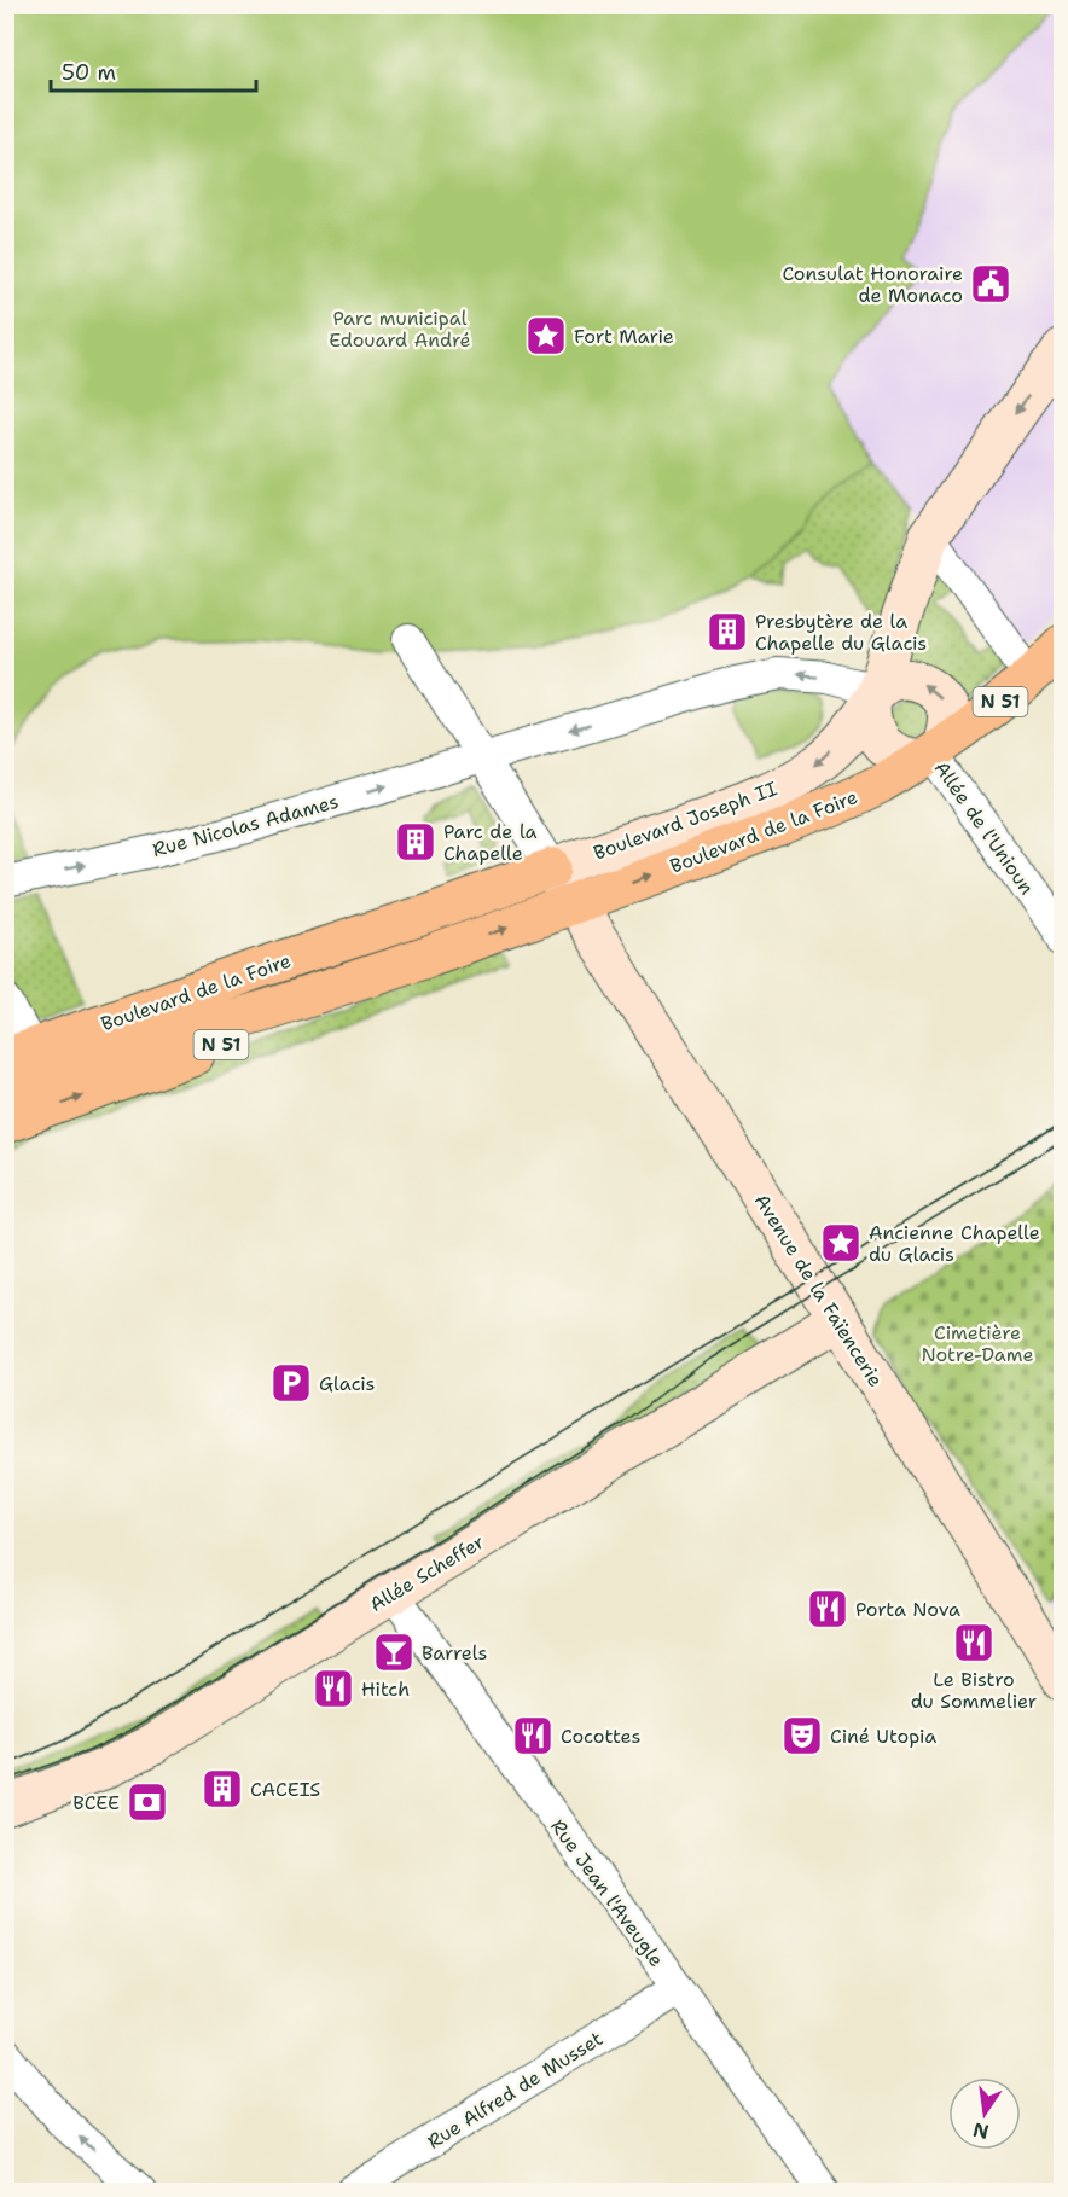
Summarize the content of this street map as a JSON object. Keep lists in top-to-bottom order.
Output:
{
  "streets": {
    "main road": [
      "N 51",
      "Boulevard Joseph II",
      "Boulevard de la Foire",
      "Avenue de la Faïencerie",
      "Allée Scheffer"
    ],
    "street": [
      "Rue Nicolas Adames",
      "Allée de l'Unioun",
      "Rue Jean l'Aveugle",
      "Rue Alfred de Musset"
    ]
  },
  "crossings": [
    ["Boulevard Joseph II", "Rue Nicolas Adames"],
    ["Boulevard Joseph II", "Allée de l'Unioun"],
    ["Boulevard Joseph II", "Boulevard de la Foire"],
    ["Boulevard Joseph II", "Avenue de la Faïencerie"],
    ["Rue Nicolas Adames", "Allée de l'Unioun"],
    ["Rue Nicolas Adames", "Boulevard de la Foire"],
    ["Allée de l'Unioun", "Boulevard de la Foire"],
    ["Boulevard de la Foire", "Avenue de la Faïencerie"],
    ["Avenue de la Faïencerie", "Allée Scheffer"],
    ["Allée Scheffer", "Rue Jean l'Aveugle"],
    ["Rue Jean l'Aveugle", "Rue Alfred de Musset"]
  ],
  "one_way": ["Boulevard Joseph II"],
  "parks": ["Parc municipal Edouard André", "Cimetière Notre-Dame"],
  "places": {
    "public building": ["Consulat Honoraire de Monaco"],
    "place": ["Fort Marie", "Ancienne Chapelle du Glacis"],
    "building": ["Presbytère de la Chapelle du Glacis", "Parc de la Chapelle", "CACEIS"],
    "parking": ["Glacis"],
    "restaurant": [
      "Porta Nova",
      "Le Bistro du Sommelier",
      "Hitch",
      "Cocottes"
    ],
    "bar": ["Barrels"],
    "theatre": ["Ciné Utopia"],
    "bank": ["BCEE"]
  },
  "scale_bar": "50 m",
  "north": "bottom"
}
